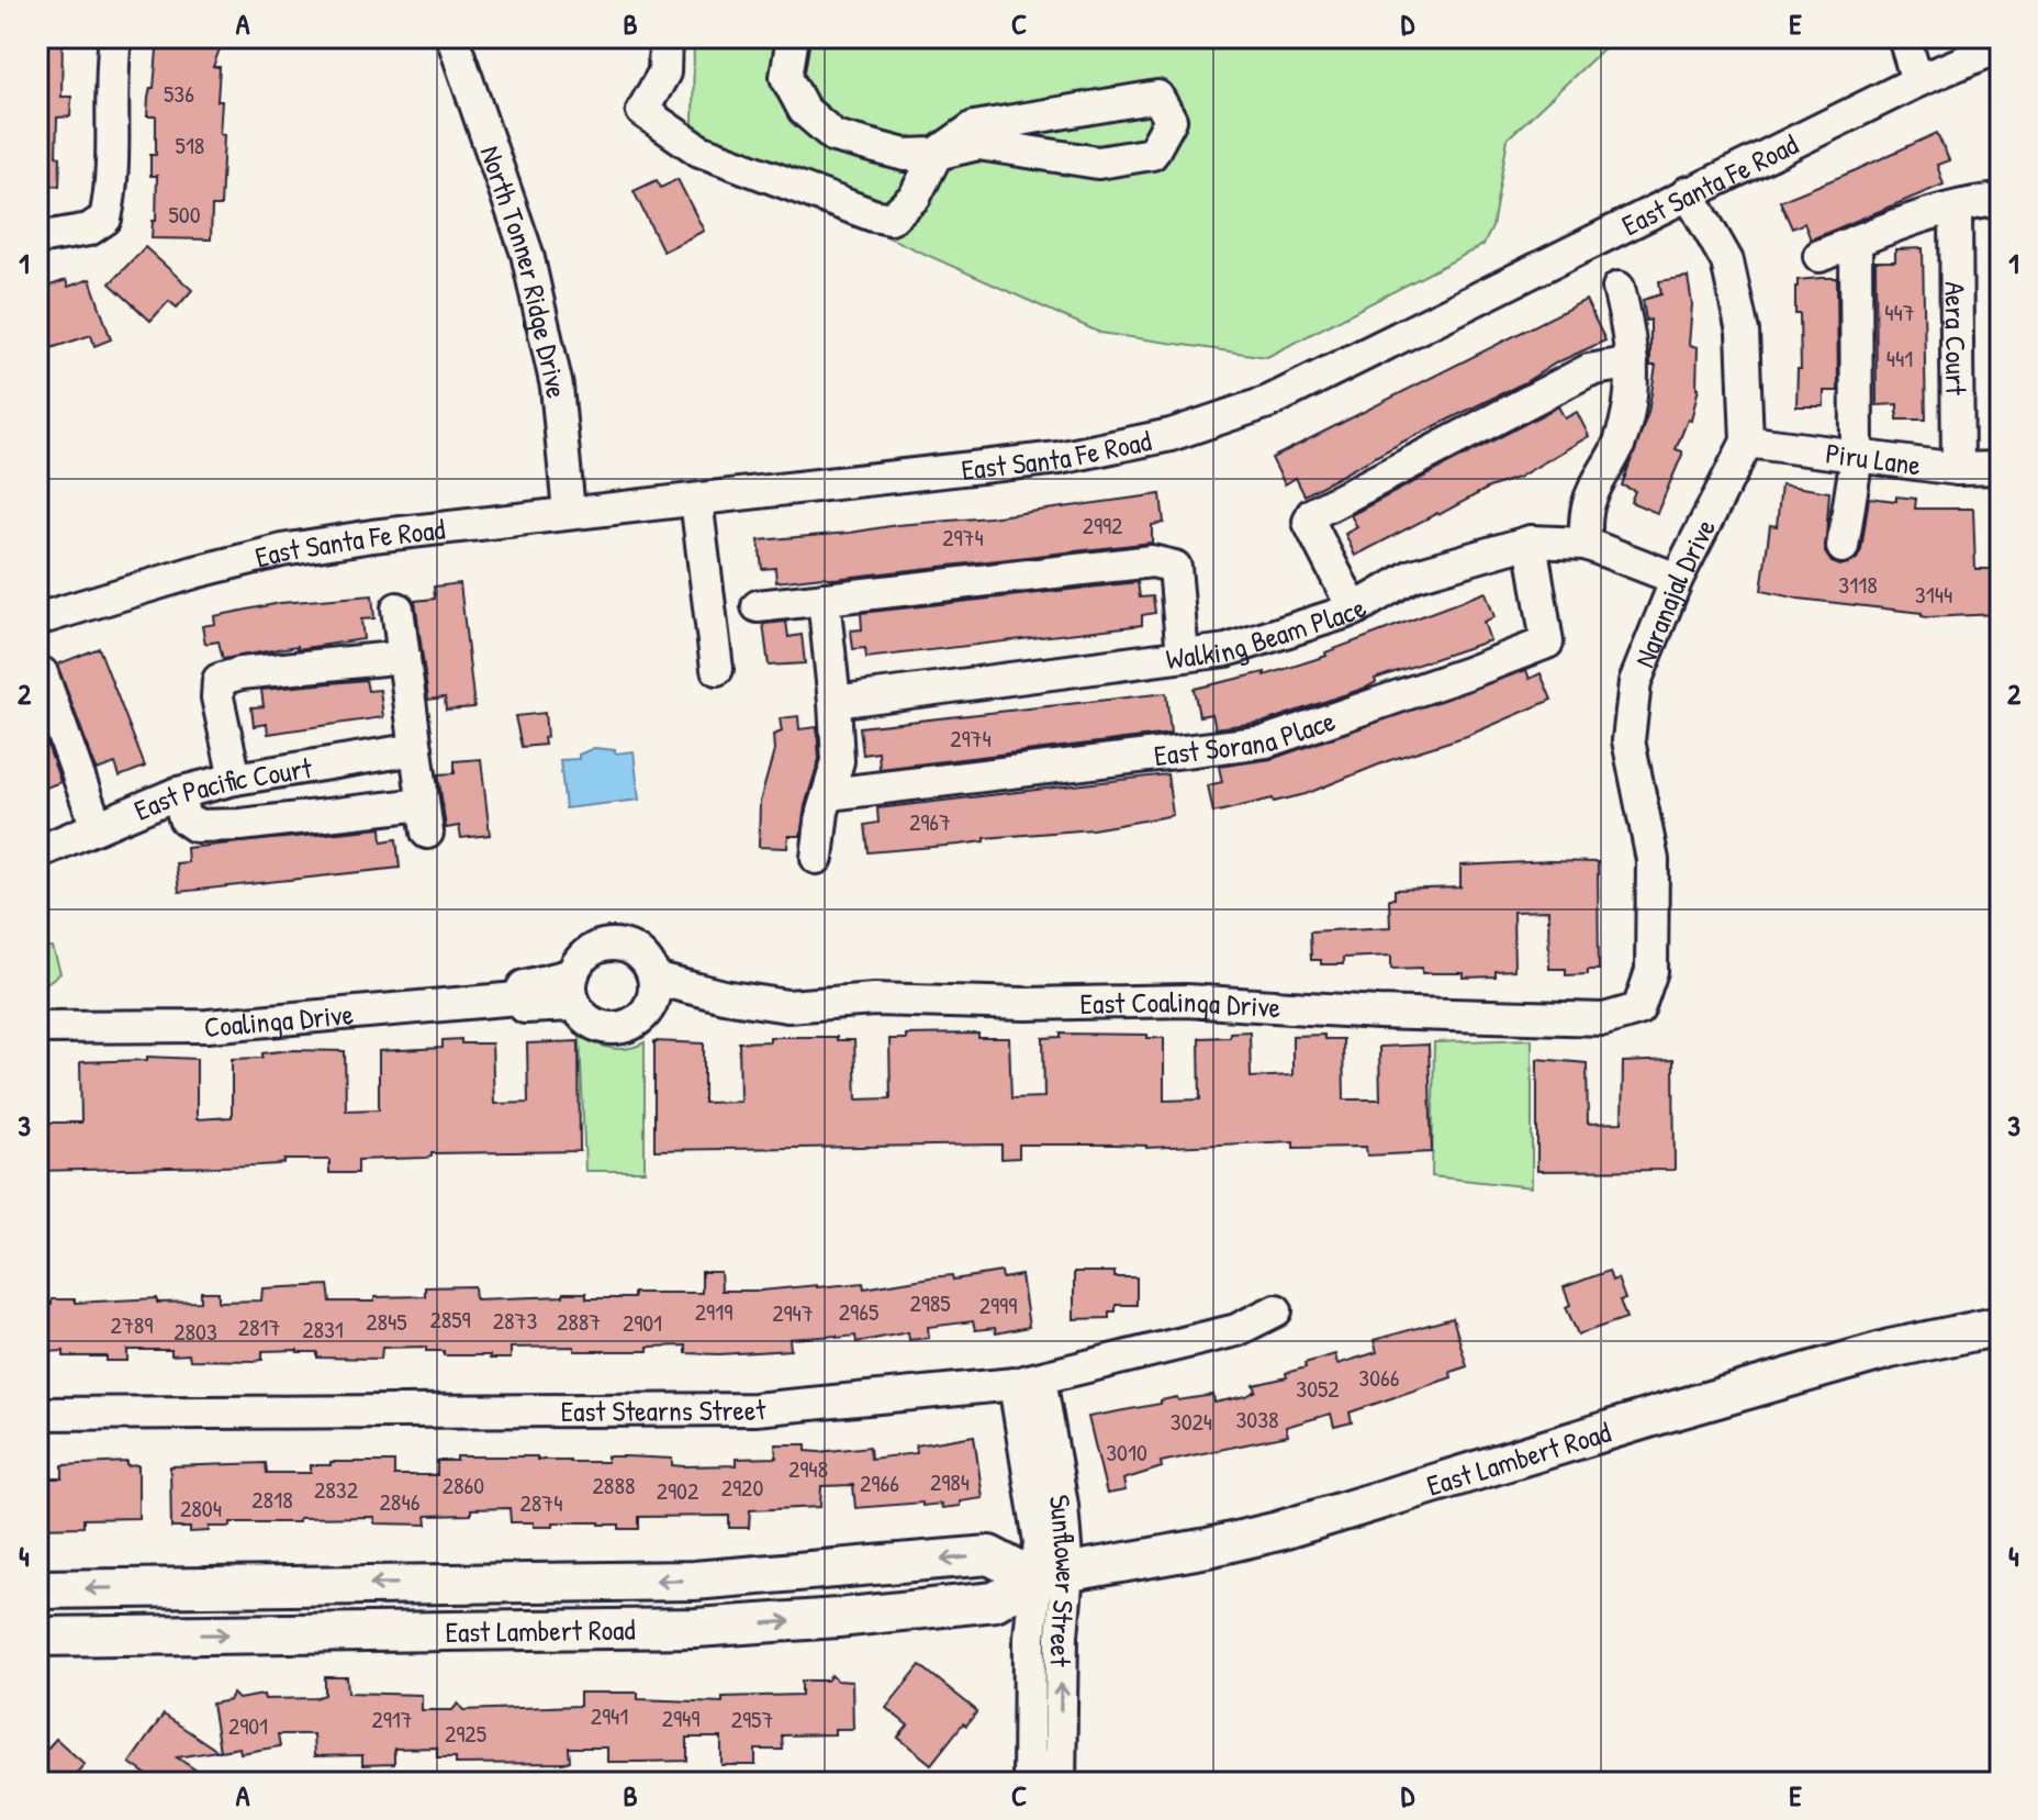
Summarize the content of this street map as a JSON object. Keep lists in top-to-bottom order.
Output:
{
  "streets": {
    "main road": ["East Lambert Road"],
    "street": [
      "East Santa Fe Road",
      "North Tonner Ridge Drive",
      "Aera Court",
      "Piru Lane",
      "Naranajal Drive",
      "Walking Beam Place",
      "East Sorana Place",
      "East Pacific Court",
      "East Coalinga Drive",
      "Coalinga Drive",
      "East Stearns Street",
      "Sunflower Street"
    ]
  },
  "crossings": [
    ["East Santa Fe Road", "North Tonner Ridge Drive"],
    ["East Santa Fe Road", "Naranajal Drive"],
    ["Aera Court", "Piru Lane"],
    ["Piru Lane", "Naranajal Drive"],
    ["Naranajal Drive", "Walking Beam Place"],
    ["Naranajal Drive", "East Coalinga Drive"],
    ["Walking Beam Place", "East Sorana Place"],
    ["East Coalinga Drive", "Coalinga Drive"],
    ["East Stearns Street", "Sunflower Street"],
    ["East Lambert Road", "Sunflower Street"]
  ],
  "house_numbers": [
    "536",
    "518",
    "500",
    "447",
    "441",
    "2992",
    "2974",
    "3118",
    "3144",
    "2974",
    "2967",
    "2985",
    "2999",
    "2919",
    "2965",
    "2947",
    "2859",
    "2873",
    "2845",
    "2887",
    "2901",
    "2789",
    "2817",
    "2831",
    "2803",
    "3066",
    "3052",
    "3038",
    "3024",
    "3010",
    "2948",
    "2984",
    "2966",
    "2860",
    "2888",
    "2920",
    "2832",
    "2902",
    "2818",
    "2846",
    "2874",
    "2804",
    "2941",
    "2949",
    "2917",
    "2957",
    "2901",
    "2925"
  ],
  "grid": {
    "columns": [
      "A",
      "B",
      "C",
      "D",
      "E"
    ],
    "rows": [
      "1",
      "2",
      "3",
      "4"
    ]
  }
}
